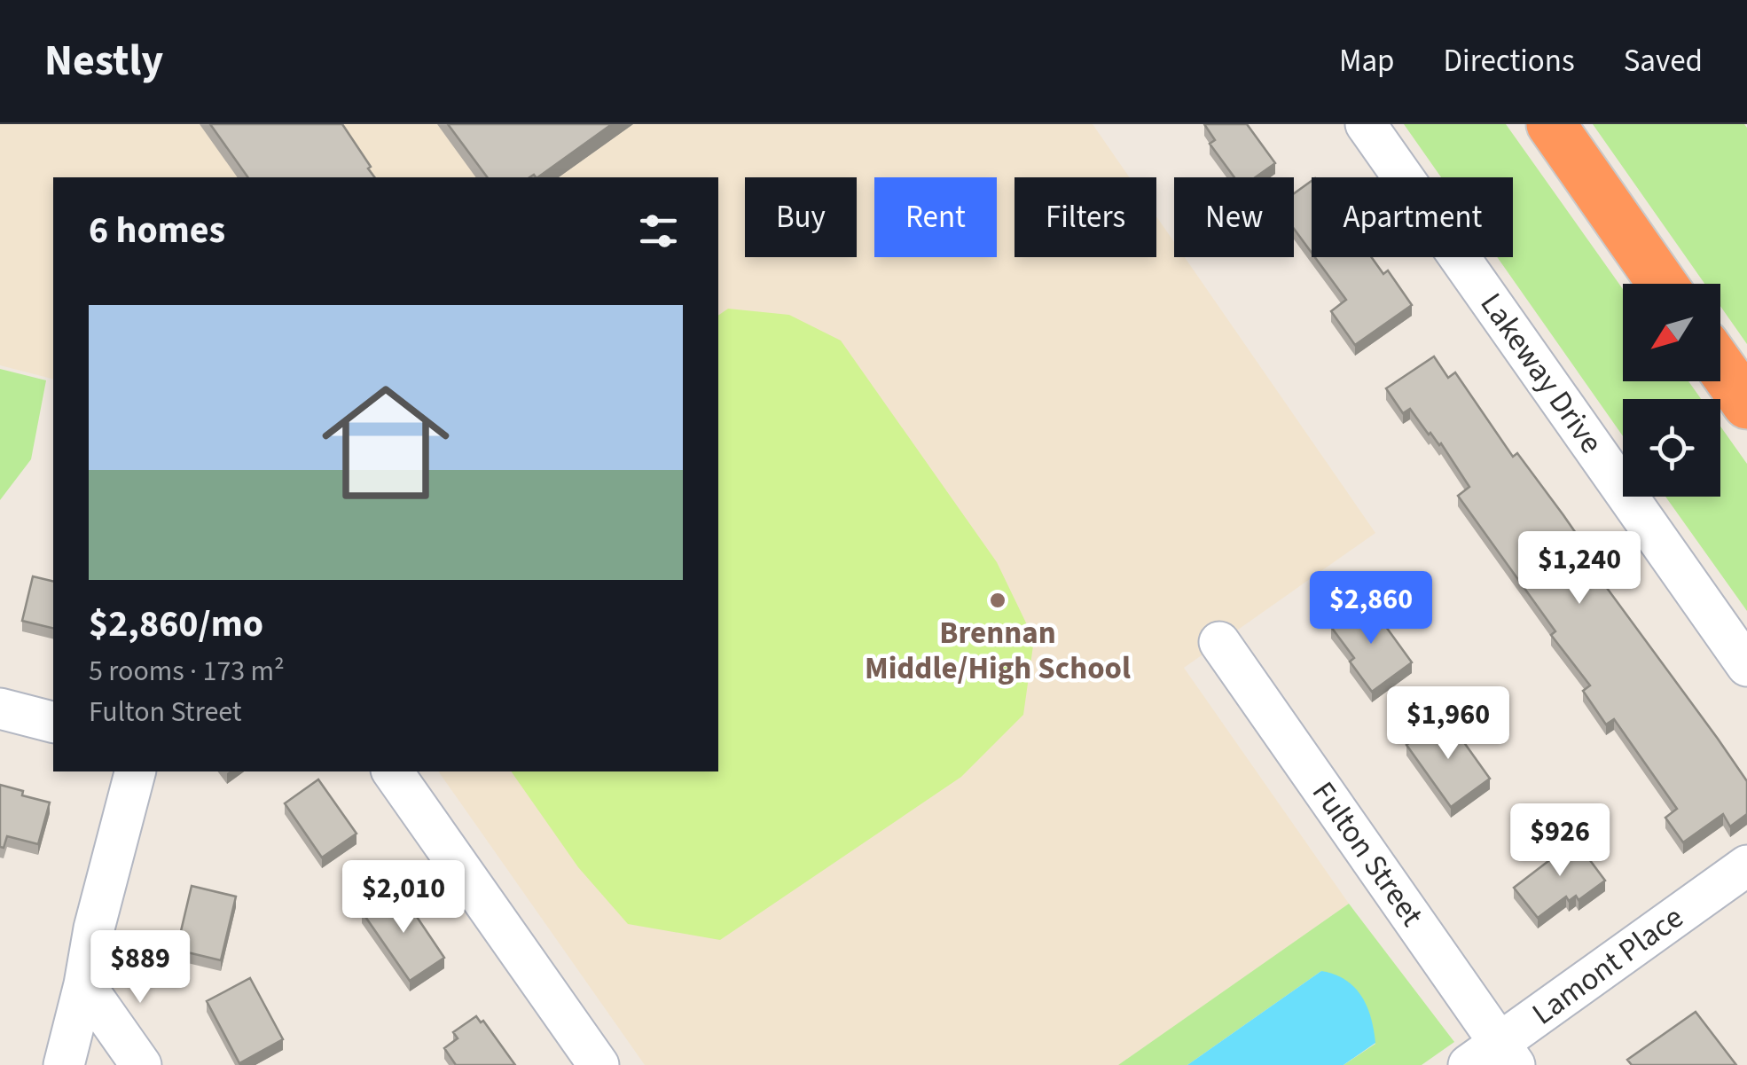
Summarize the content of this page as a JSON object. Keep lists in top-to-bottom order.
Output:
{
  "streets": {
    "street": ["Lakeway Drive", "Fulton Street", "Lamont Place"]
  },
  "crossings": [
    ["Fulton Street", "Lamont Place"]
  ],
  "places": ["Brennan Middle/High School"],
  "north": "bottom left",
  "page": {
    "header": "Nestly",
    "nav": ["Map", "Directions", "Saved"],
    "chip": [
      "Buy",
      "Rent",
      "Filters",
      "New",
      "Apartment"
    ],
    "heading": "6 homes",
    "list": [
      {
        "name": "$2,860/mo",
        "note": "5 rooms · 173 m² · Fulton Street"
      }
    ],
    "price": [
      "$1,240",
      "$2,860",
      "$1,960",
      "$926",
      "$2,010",
      "$889"
    ]
  }
}
